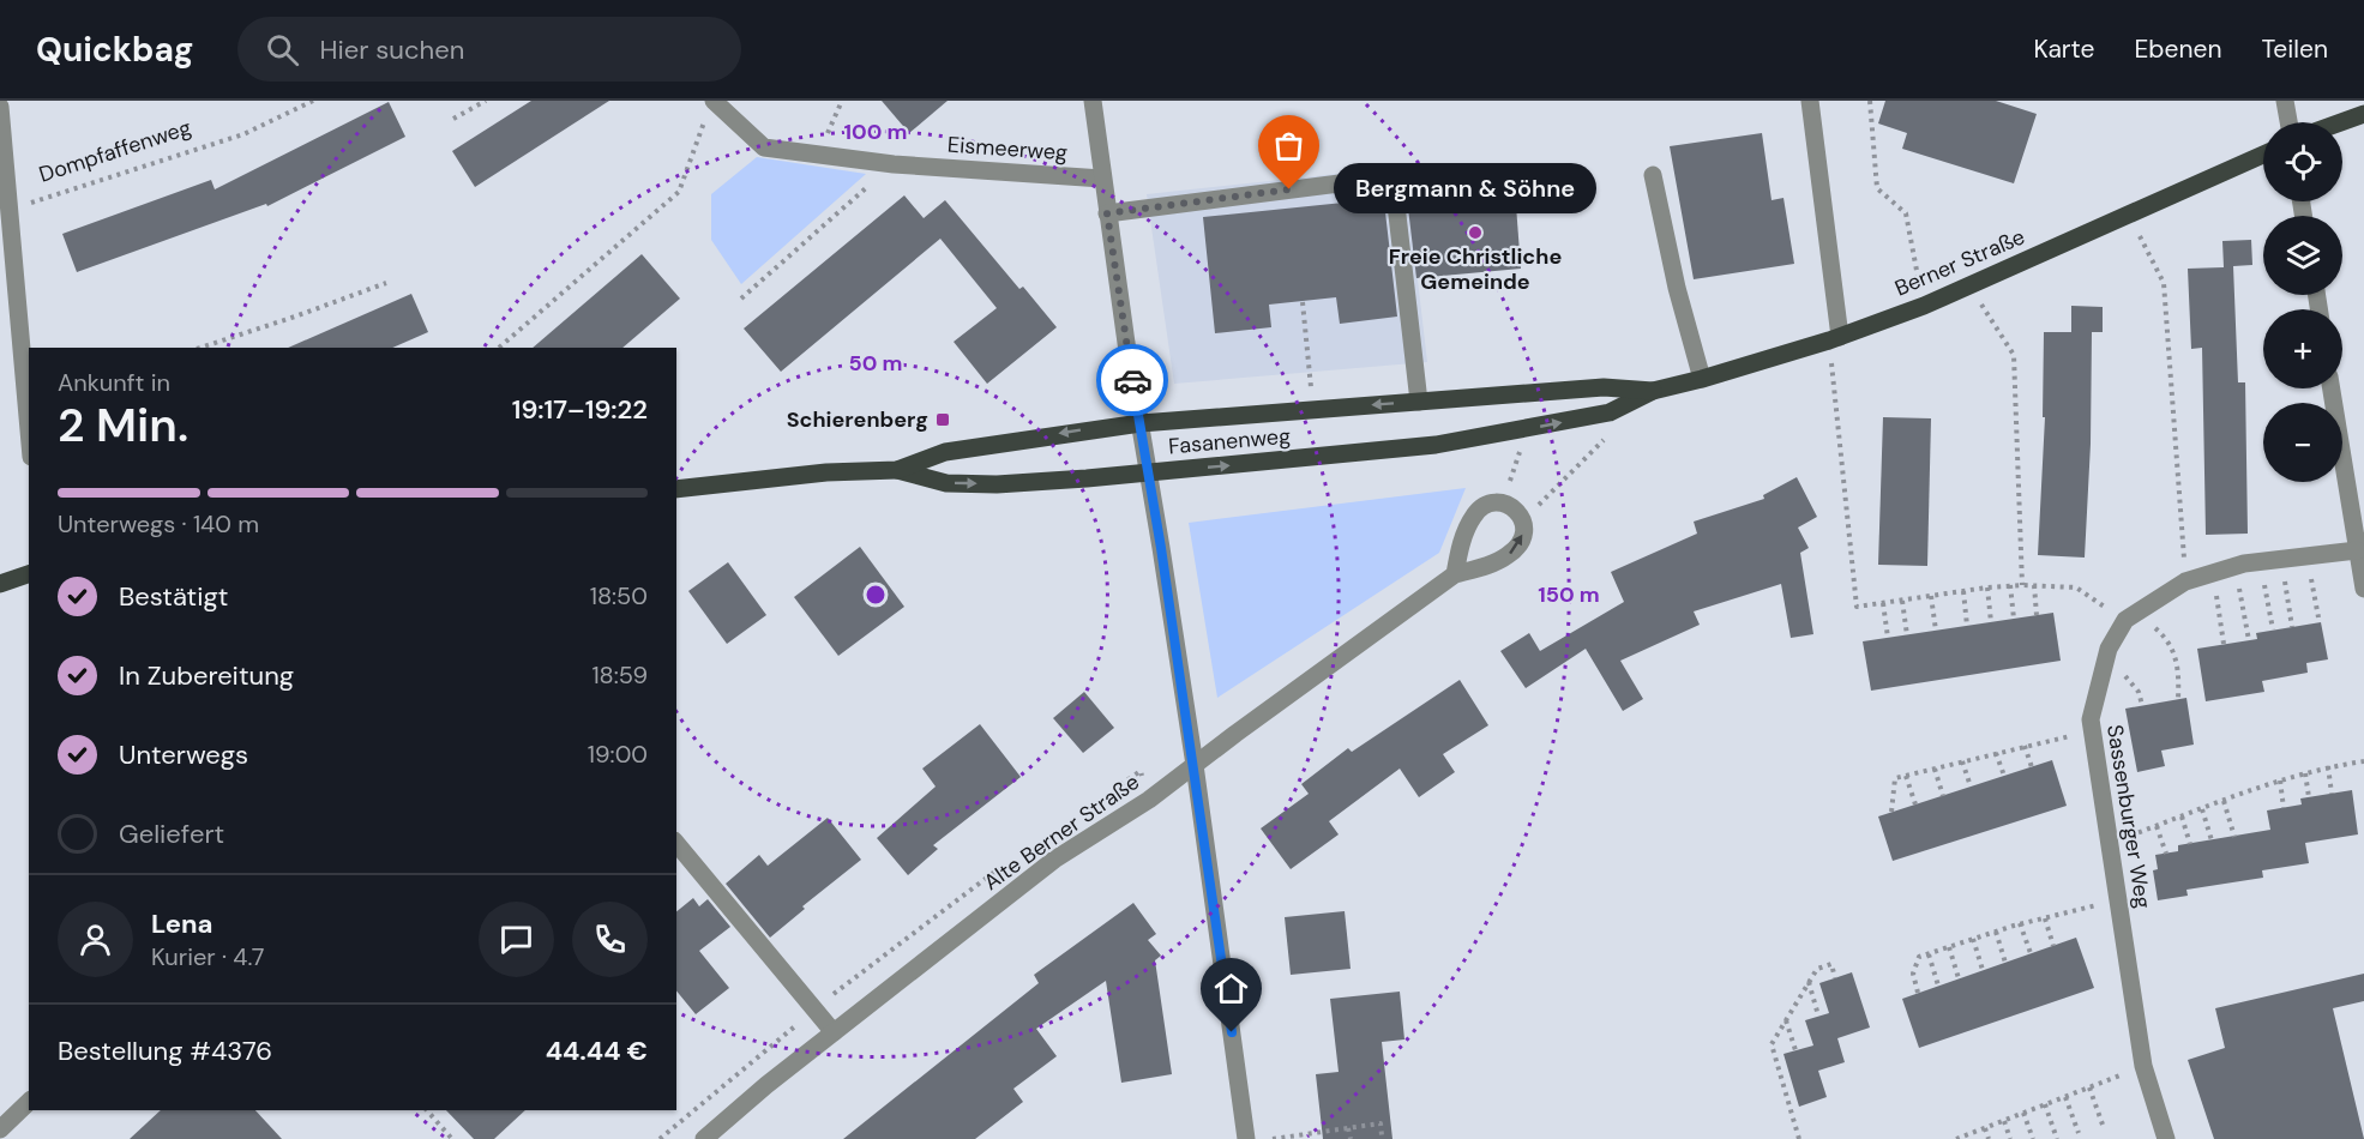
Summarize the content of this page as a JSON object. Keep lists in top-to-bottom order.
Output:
{
  "streets": {
    "main road": ["Berner Straße", "Fasanenweg"],
    "street": [
      "Eismeerweg",
      "Dompfaffenweg",
      "Sassenburger Weg",
      "Alte Berner Straße"
    ]
  },
  "crossings": [
    ["Berner Straße", "Fasanenweg"]
  ],
  "places": {
    "other": ["Bergmann & Söhne", "Freie Christliche Gemeinde"],
    "transit": ["Schierenberg"]
  },
  "page": {
    "header": "Quickbag",
    "search": "Hier suchen",
    "nav": ["Karte", "Ebenen", "Teilen"],
    "map_buttons": ["+", "−"],
    "bubble": "Bergmann & Söhne",
    "heading": ["2 Min.", "Ankunft in", "19:17–19:22"],
    "panel": [
      "Lena",
      "Kurier · 4.7",
      "Bestellung #4376",
      "44.44 €"
    ],
    "bar": "Unterwegs · 140 m",
    "list": [
      ["Bestätigt", "18:50"],
      ["In Zubereitung", "18:59"],
      ["Unterwegs", "19:00"],
      "Geliefert"
    ]
  },
  "rings": ["100 m", "50 m", "150 m"]
}
